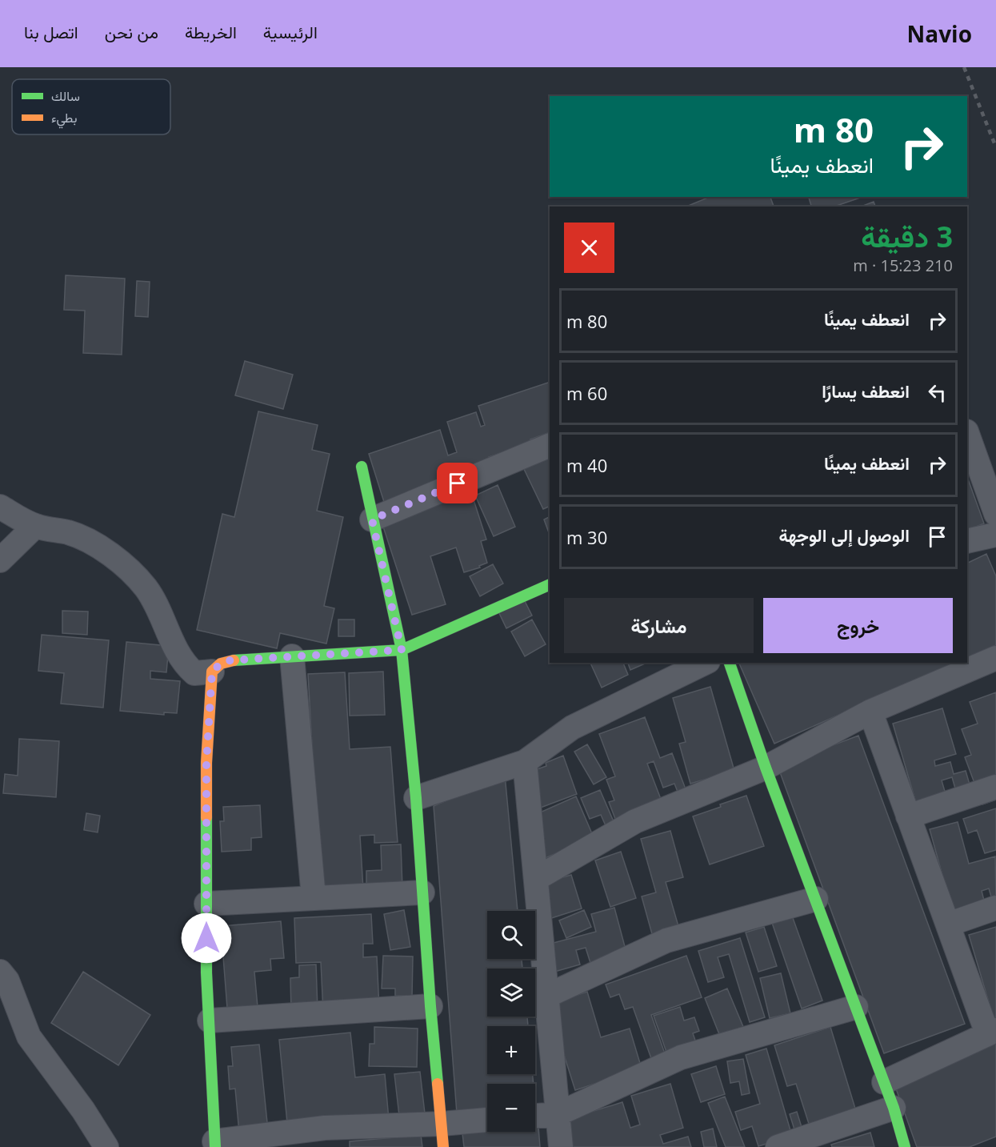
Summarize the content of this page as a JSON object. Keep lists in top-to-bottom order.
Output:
{
  "legend": ["سالك", "بطيء"],
  "page": {
    "header": "Navio",
    "nav": [
      "الرئيسية",
      "الخريطة",
      "من نحن",
      "اتصل بنا"
    ],
    "turn": ["80 m", "انعطف يمينًا"],
    "heading": ["3 دقيقة", "210 m · 15:23"],
    "list": [
      {
        "name": "انعطف يمينًا",
        "value": "80 m"
      },
      {
        "name": "انعطف يسارًا",
        "value": "60 m"
      },
      {
        "name": "انعطف يمينًا",
        "value": "40 m"
      },
      {
        "name": "الوصول إلى الوجهة",
        "value": "30 m"
      }
    ],
    "buttons": ["خروج", "مشاركة"],
    "map_buttons": ["+", "−"]
  }
}
